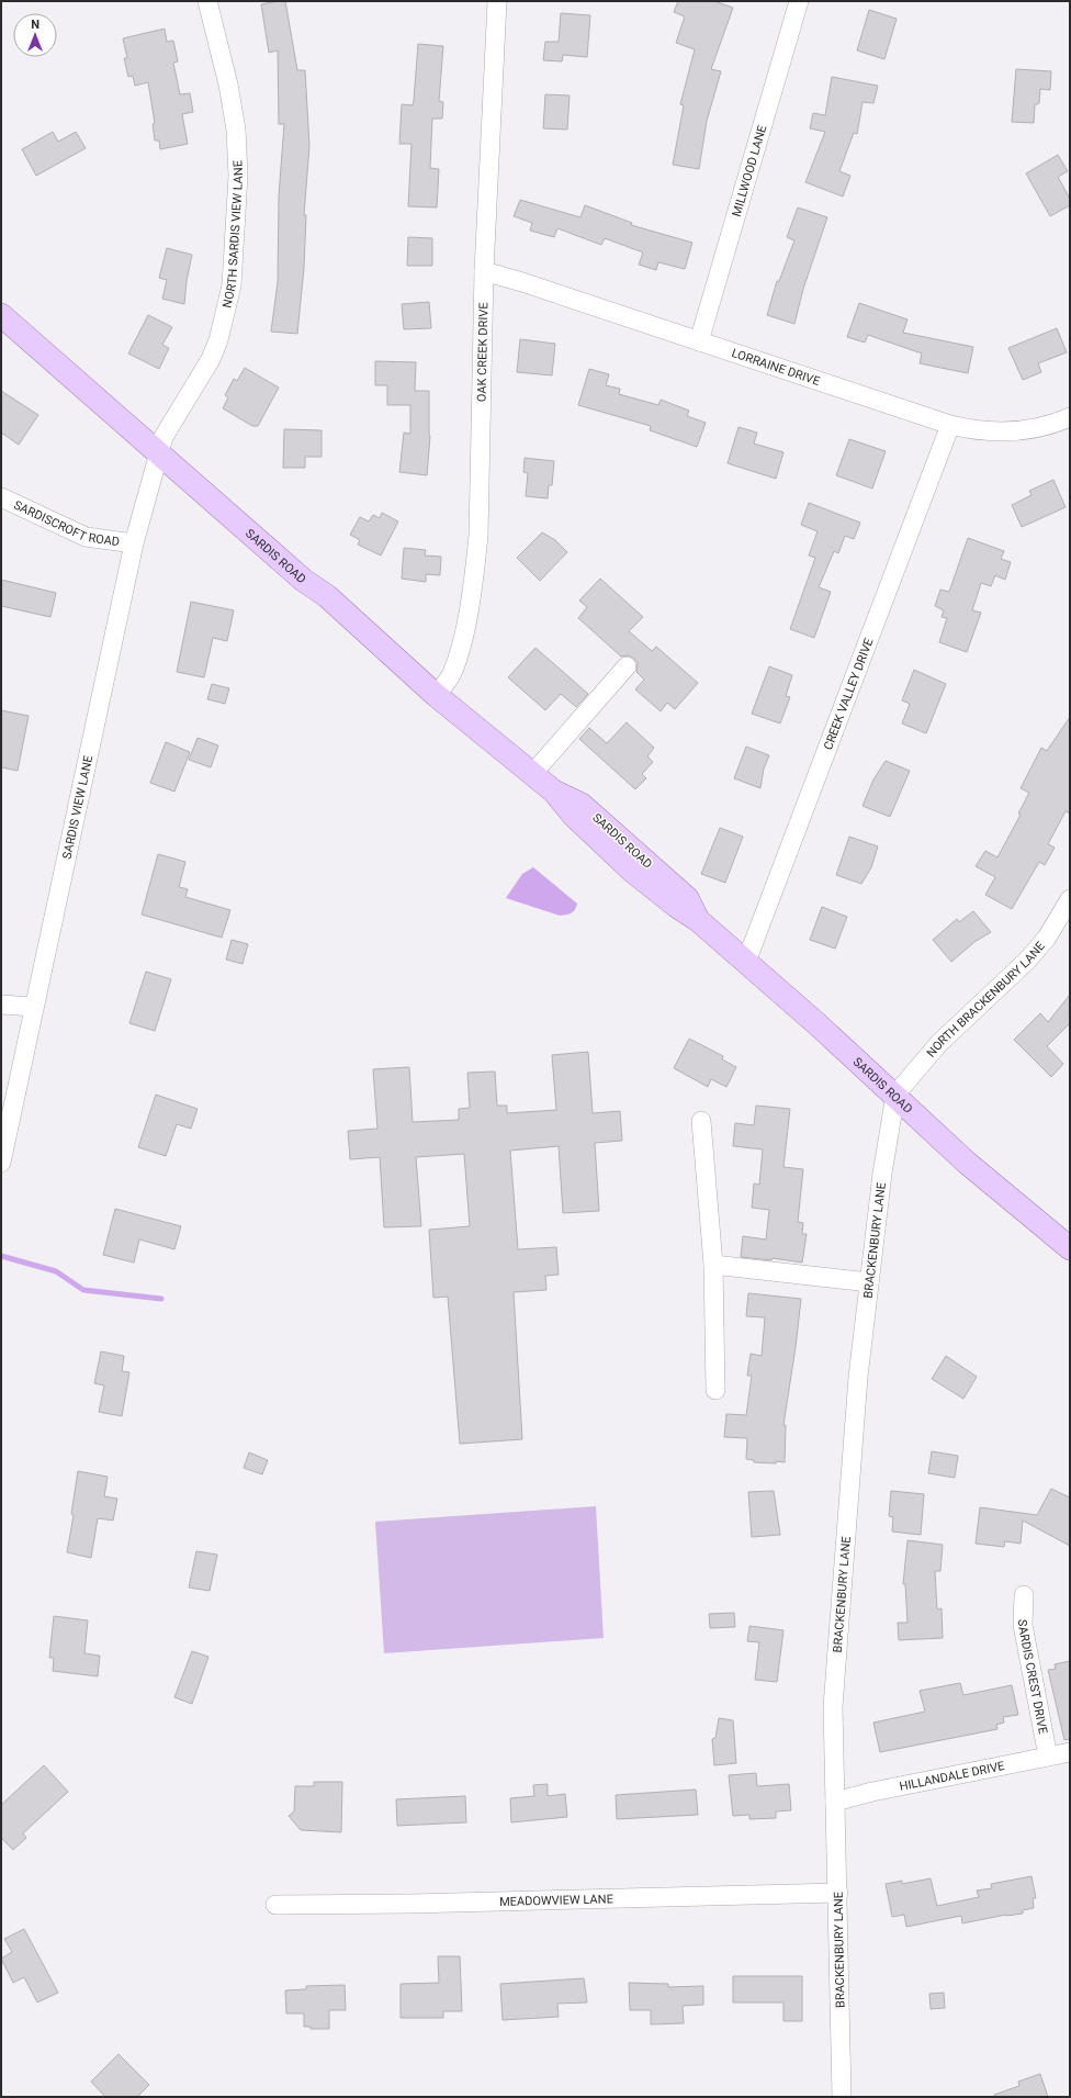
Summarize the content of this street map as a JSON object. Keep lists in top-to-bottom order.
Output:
{
  "streets": {
    "main road": ["SARDIS ROAD"],
    "street": [
      "MILLWOOD LANE",
      "NORTH SARDIS VIEW LANE",
      "OAK CREEK DRIVE",
      "LORRAINE DRIVE",
      "SARDISCROFT ROAD",
      "CREEK VALLEY DRIVE",
      "SARDIS VIEW LANE",
      "NORTH BRACKENBURY LANE",
      "BRACKENBURY LANE",
      "SARDIS CREST DRIVE",
      "HILLANDALE DRIVE",
      "MEADOWVIEW LANE"
    ]
  },
  "crossings": [
    ["MILLWOOD LANE", "LORRAINE DRIVE"],
    ["NORTH SARDIS VIEW LANE", "SARDIS ROAD"],
    ["NORTH SARDIS VIEW LANE", "SARDIS VIEW LANE"],
    ["OAK CREEK DRIVE", "LORRAINE DRIVE"],
    ["OAK CREEK DRIVE", "SARDIS ROAD"],
    ["LORRAINE DRIVE", "CREEK VALLEY DRIVE"],
    ["SARDISCROFT ROAD", "SARDIS VIEW LANE"],
    ["SARDIS ROAD", "CREEK VALLEY DRIVE"],
    ["SARDIS ROAD", "SARDIS VIEW LANE"],
    ["SARDIS ROAD", "NORTH BRACKENBURY LANE"],
    ["SARDIS ROAD", "BRACKENBURY LANE"],
    ["NORTH BRACKENBURY LANE", "BRACKENBURY LANE"],
    ["BRACKENBURY LANE", "HILLANDALE DRIVE"],
    ["BRACKENBURY LANE", "MEADOWVIEW LANE"],
    ["SARDIS CREST DRIVE", "HILLANDALE DRIVE"]
  ],
  "north": "top"
}
